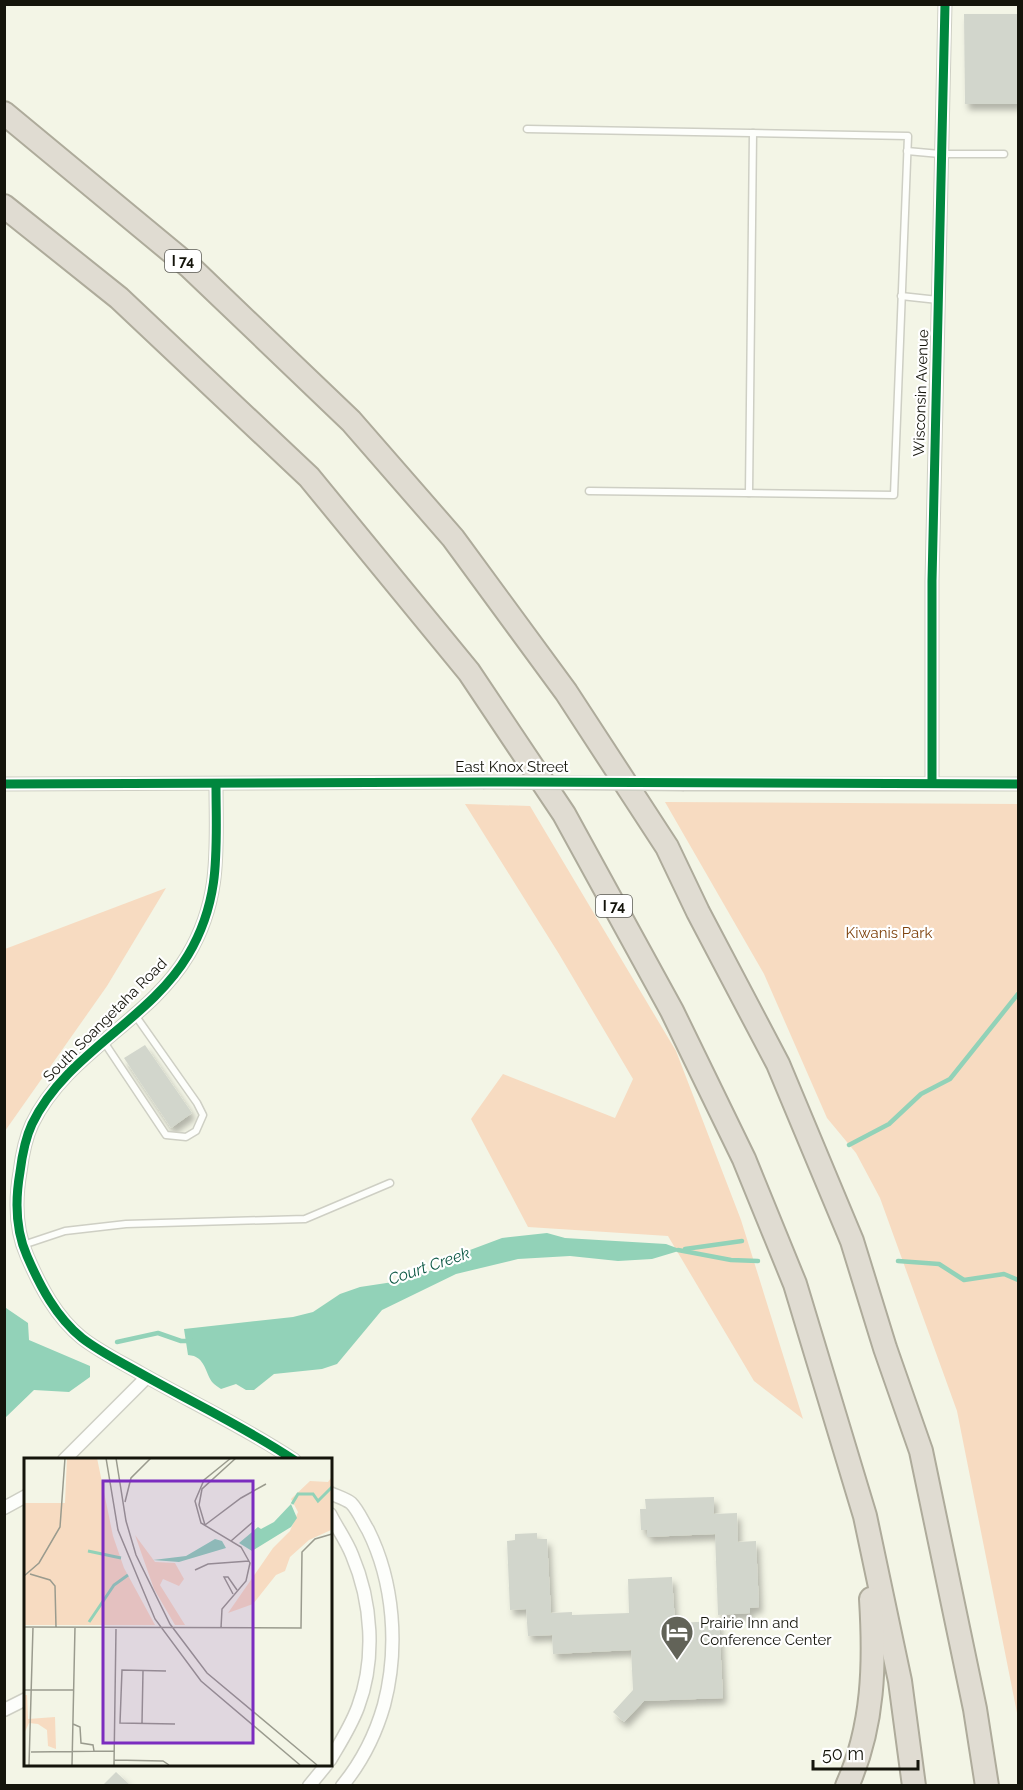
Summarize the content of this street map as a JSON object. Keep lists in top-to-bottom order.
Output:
{
  "streets": {
    "highway": ["I 74"],
    "street": ["Wisconsin Avenue", "East Knox Street", "South Soangetaha Road"]
  },
  "crossings": [
    ["Wisconsin Avenue", "East Knox Street"],
    ["East Knox Street", "South Soangetaha Road"]
  ],
  "water": ["Court Creek"],
  "parks": ["Kiwanis Park"],
  "places": {
    "hotel": ["Prairie Inn and Conference Center"]
  },
  "scale_bar": "50 m"
}
